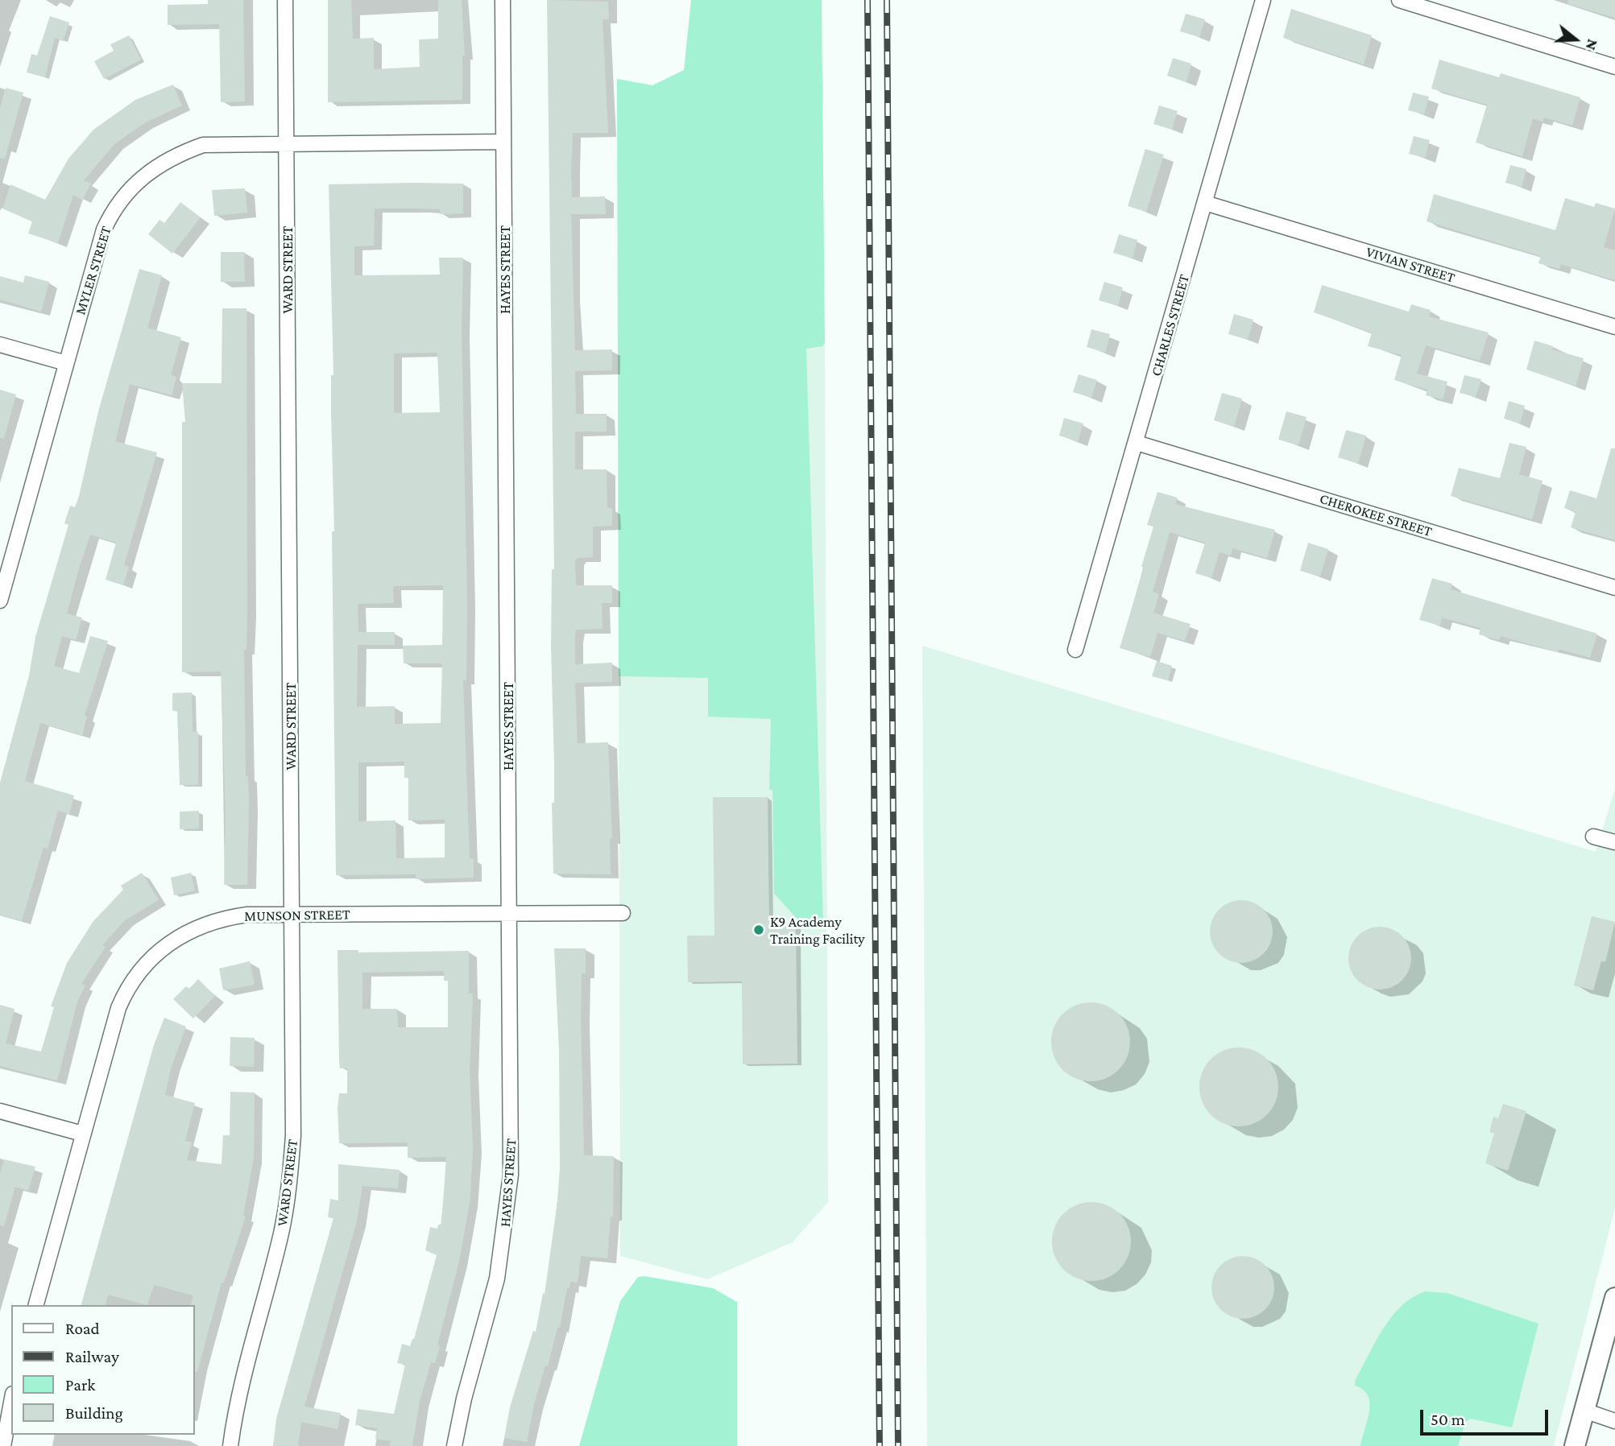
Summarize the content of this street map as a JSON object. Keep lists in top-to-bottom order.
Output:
{
  "streets": {
    "street": [
      "VIVIAN STREET",
      "WARD STREET",
      "HAYES STREET",
      "MYLER STREET",
      "CHARLES STREET",
      "CHEROKEE STREET",
      "MUNSON STREET"
    ]
  },
  "crossings": [
    ["VIVIAN STREET", "CHARLES STREET"],
    ["WARD STREET", "MYLER STREET"],
    ["WARD STREET", "MUNSON STREET"],
    ["HAYES STREET", "MYLER STREET"],
    ["HAYES STREET", "MUNSON STREET"],
    ["CHARLES STREET", "CHEROKEE STREET"]
  ],
  "places": ["K9 Academy Training Facility"],
  "legend": [
    "Road",
    "Railway",
    "Park",
    "Building"
  ],
  "scale_bar": "50 m",
  "north": "right"
}
